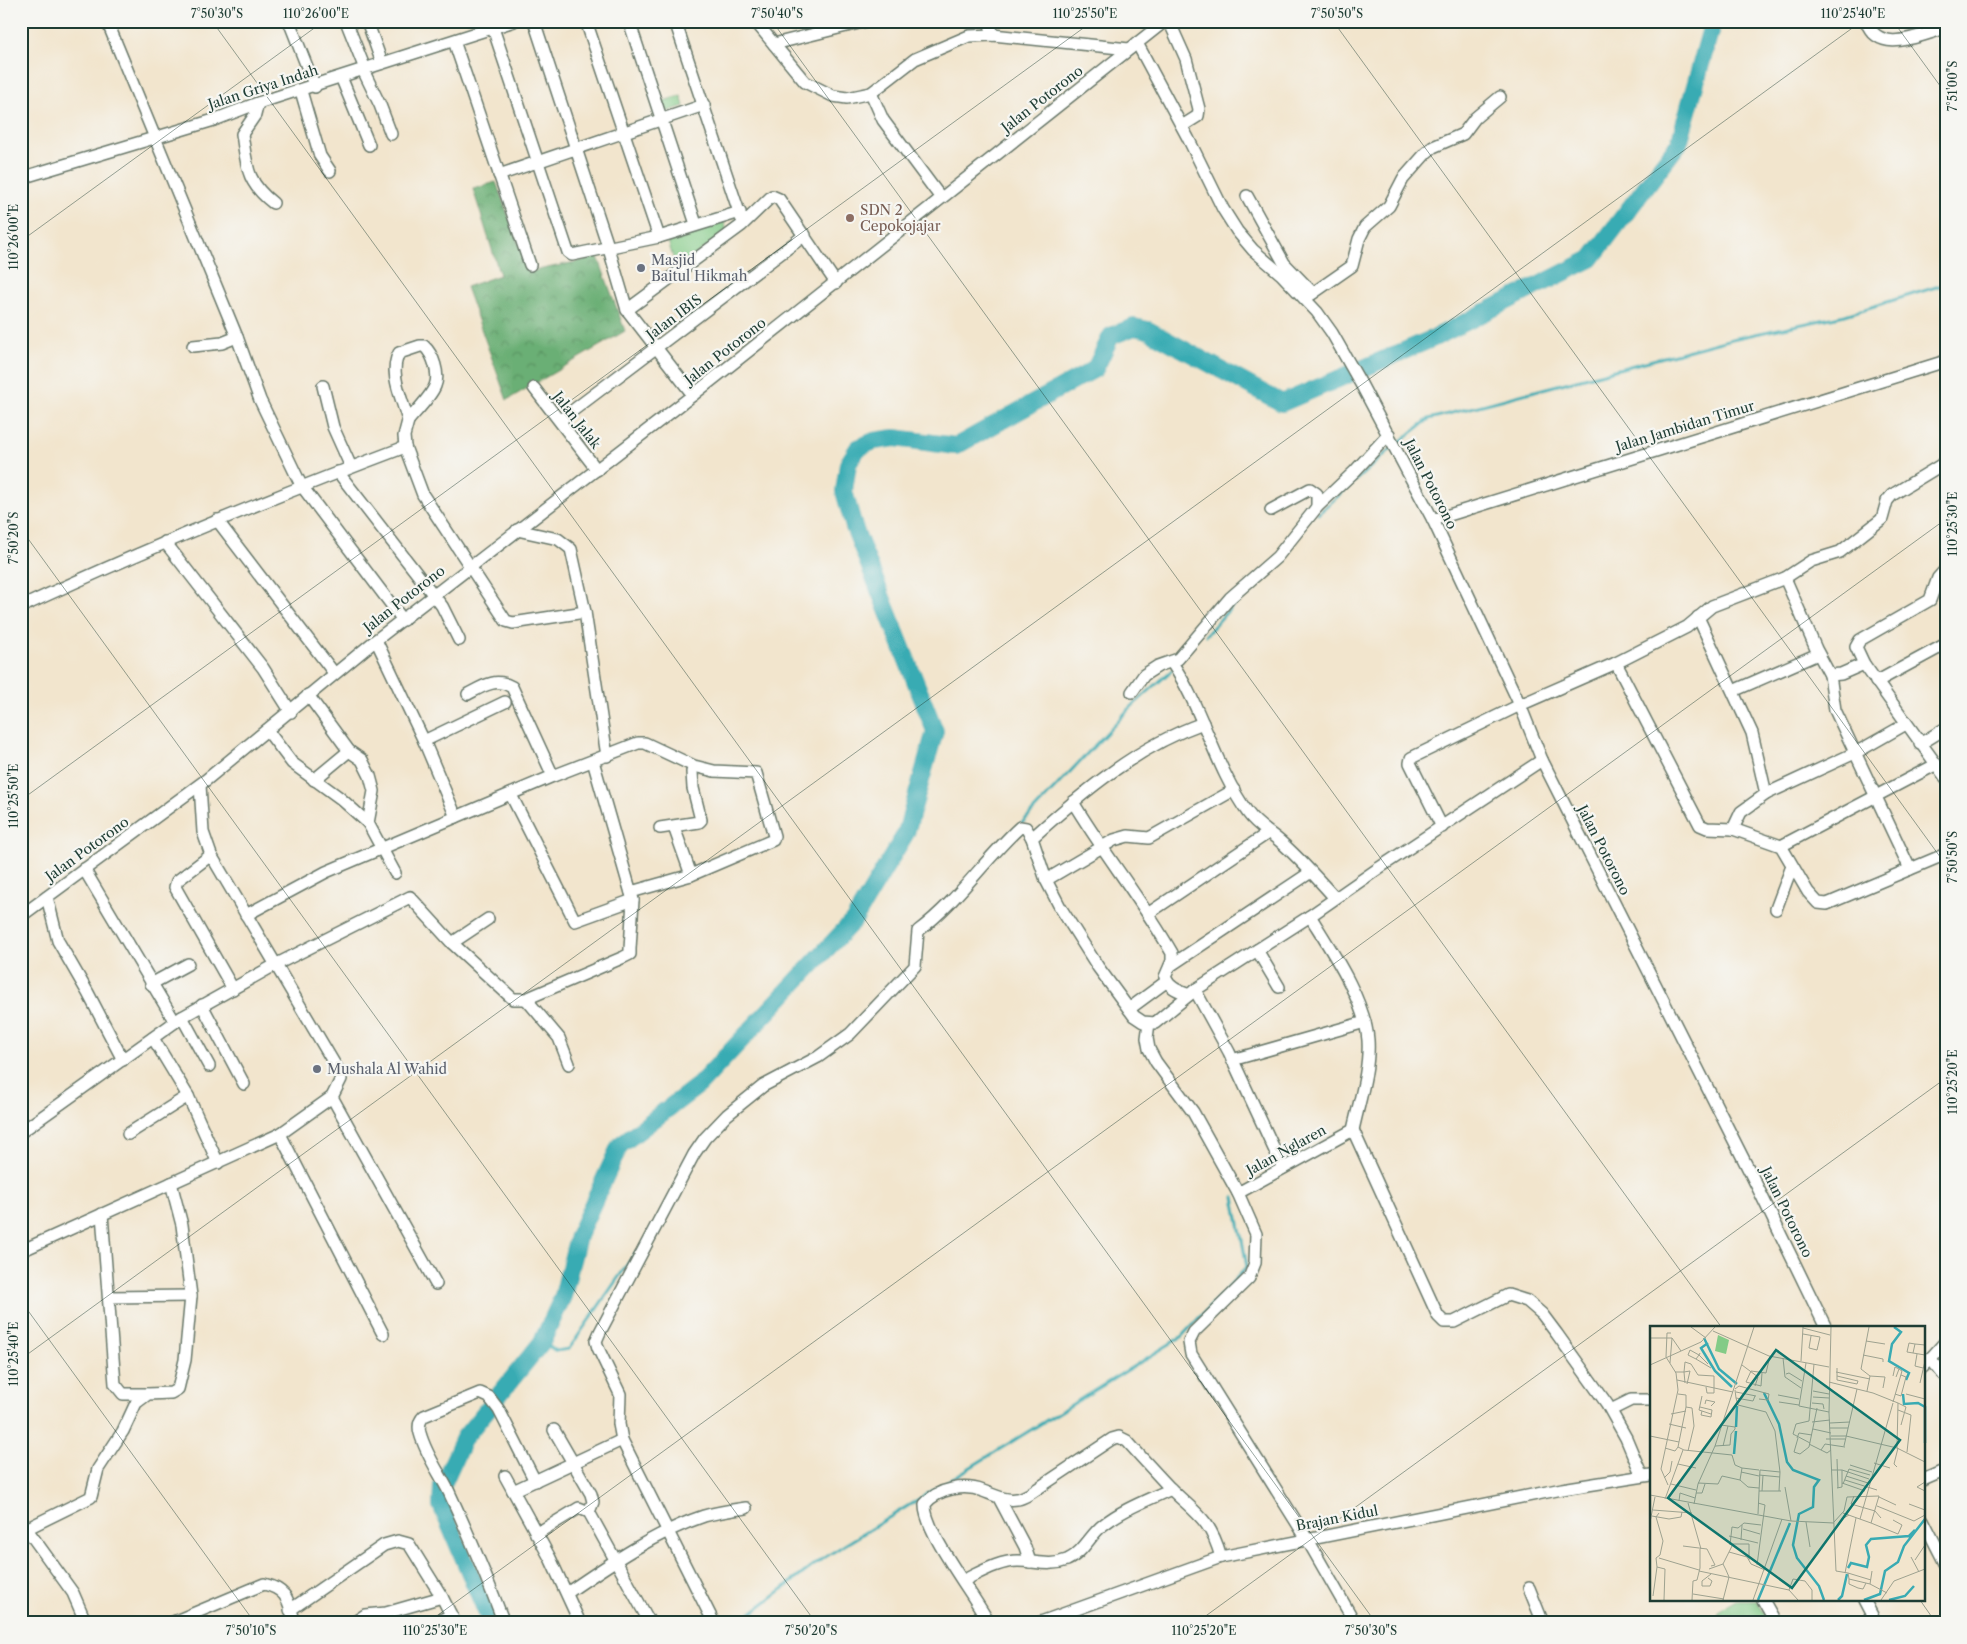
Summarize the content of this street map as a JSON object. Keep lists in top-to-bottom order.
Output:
{
  "streets": {
    "street": [
      "Jalan Griya Indah",
      "Jalan Potorono",
      "Jalan IBIS",
      "Jalan Jalak",
      "Jalan Jambidan Timur",
      "Jalan Nglaren",
      "Brajan Kidul"
    ]
  },
  "crossings": [
    ["Jalan Potorono", "Jalan Jalak"],
    ["Jalan Potorono", "Jalan Jambidan Timur"],
    ["Jalan IBIS", "Jalan Jalak"],
    ["Jalan Nglaren", "Brajan Kidul"]
  ],
  "places": ["SDN 2 Cepokojajar", "Masjid Baitul Hikmah", "Mushala Al Wahid"],
  "coordinates": [
    "7°50'30\"S",
    "110°26'00\"E",
    "7°50'40\"S",
    "110°25'50\"E",
    "7°50'50\"S",
    "110°25'40\"E",
    "7°51'00\"S",
    "110°25'30\"E",
    "7°50'20\"S",
    "110°25'20\"E",
    "7°50'10\"S"
  ]
}
